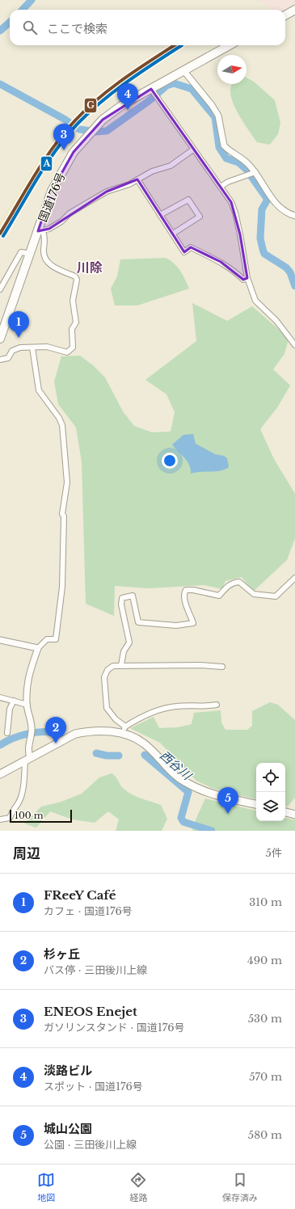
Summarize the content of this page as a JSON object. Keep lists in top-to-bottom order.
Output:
{
  "streets": {
    "highway": ["国道176号"]
  },
  "districts": ["川除"],
  "water": ["西谷川"],
  "lines": ["transit line G", "transit line A"],
  "scale_bar": "100 m",
  "north": "right",
  "page": {
    "search": "ここで検索",
    "pins": [
      "4",
      "3",
      "1",
      "2",
      "5"
    ],
    "scale": "100 m",
    "heading": ["周辺", "5件"],
    "list": [
      {
        "mark": "1",
        "name": "FReeY Café",
        "note": "カフェ · 国道176号",
        "value": "310 m"
      },
      {
        "mark": "2",
        "name": "杉ヶ丘",
        "note": "バス停 · 三田後川上線",
        "value": "490 m"
      },
      {
        "mark": "3",
        "name": "ENEOS Enejet",
        "note": "ガソリンスタンド · 国道176号",
        "value": "530 m"
      },
      {
        "mark": "4",
        "name": "淡路ビル",
        "note": "スポット · 国道176号",
        "value": "570 m"
      },
      {
        "mark": "5",
        "name": "城山公園",
        "note": "公園 · 三田後川上線",
        "value": "580 m"
      }
    ],
    "nav": ["地図", "経路", "保存済み"]
  }
}
